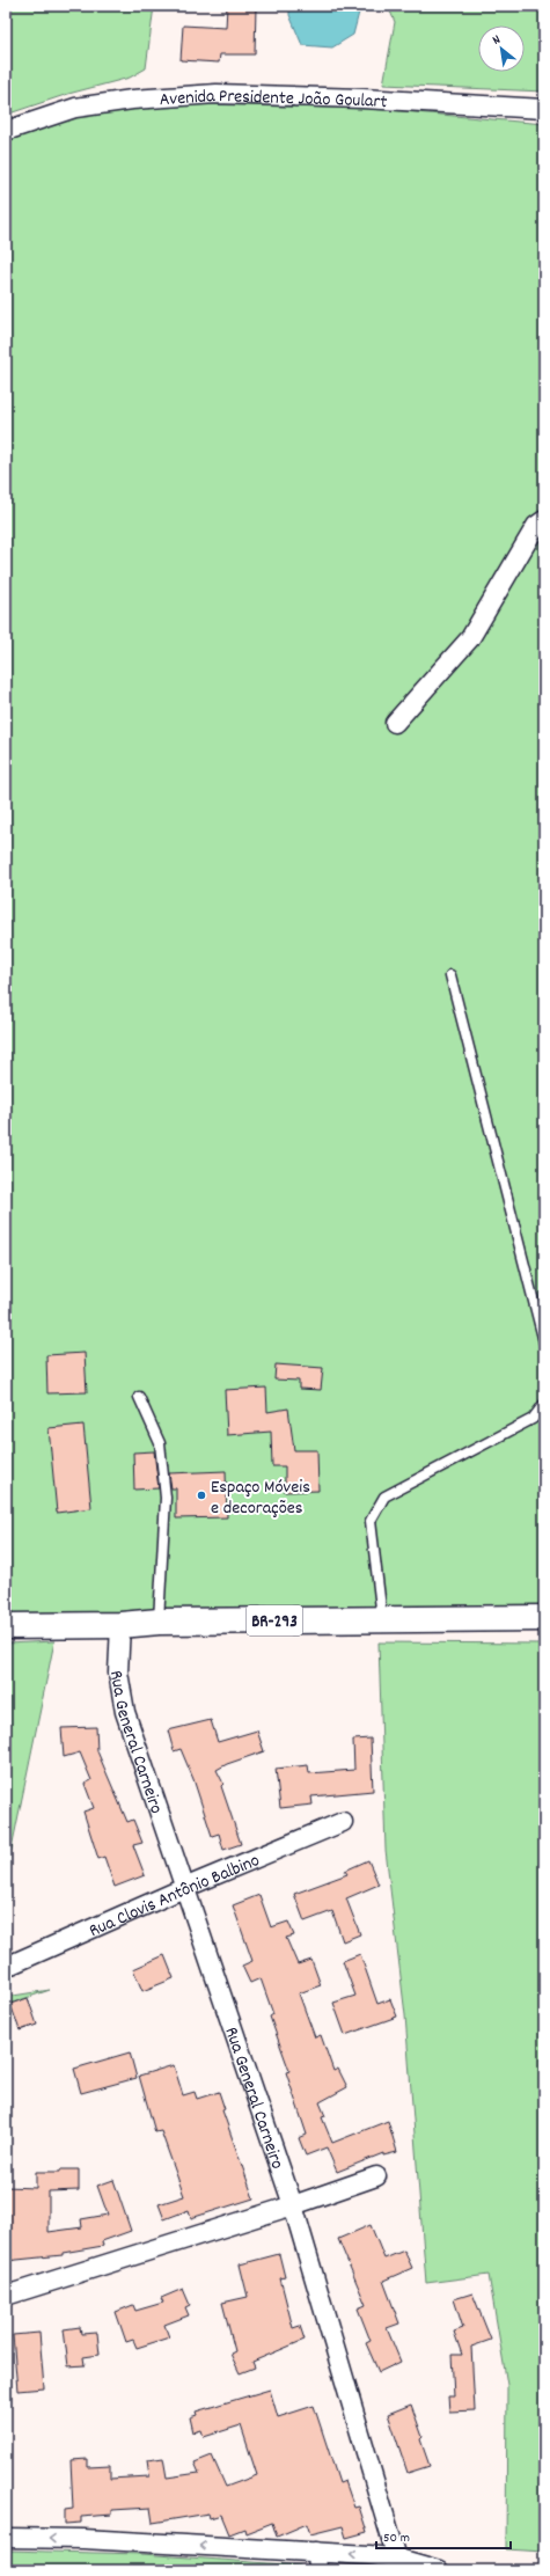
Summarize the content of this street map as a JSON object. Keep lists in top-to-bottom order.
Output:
{
  "streets": {
    "highway": ["BR-293"],
    "street": ["Avenida Presidente João Goulart", "Rua General Carneiro", "Rua Clovis Antônio Balbino"]
  },
  "crossings": [
    ["BR-293", "Rua General Carneiro"],
    ["Rua General Carneiro", "Rua Clovis Antônio Balbino"]
  ],
  "places": ["Espaço Móveis e decorações"],
  "scale_bar": "50 m",
  "north": "top left"
}
